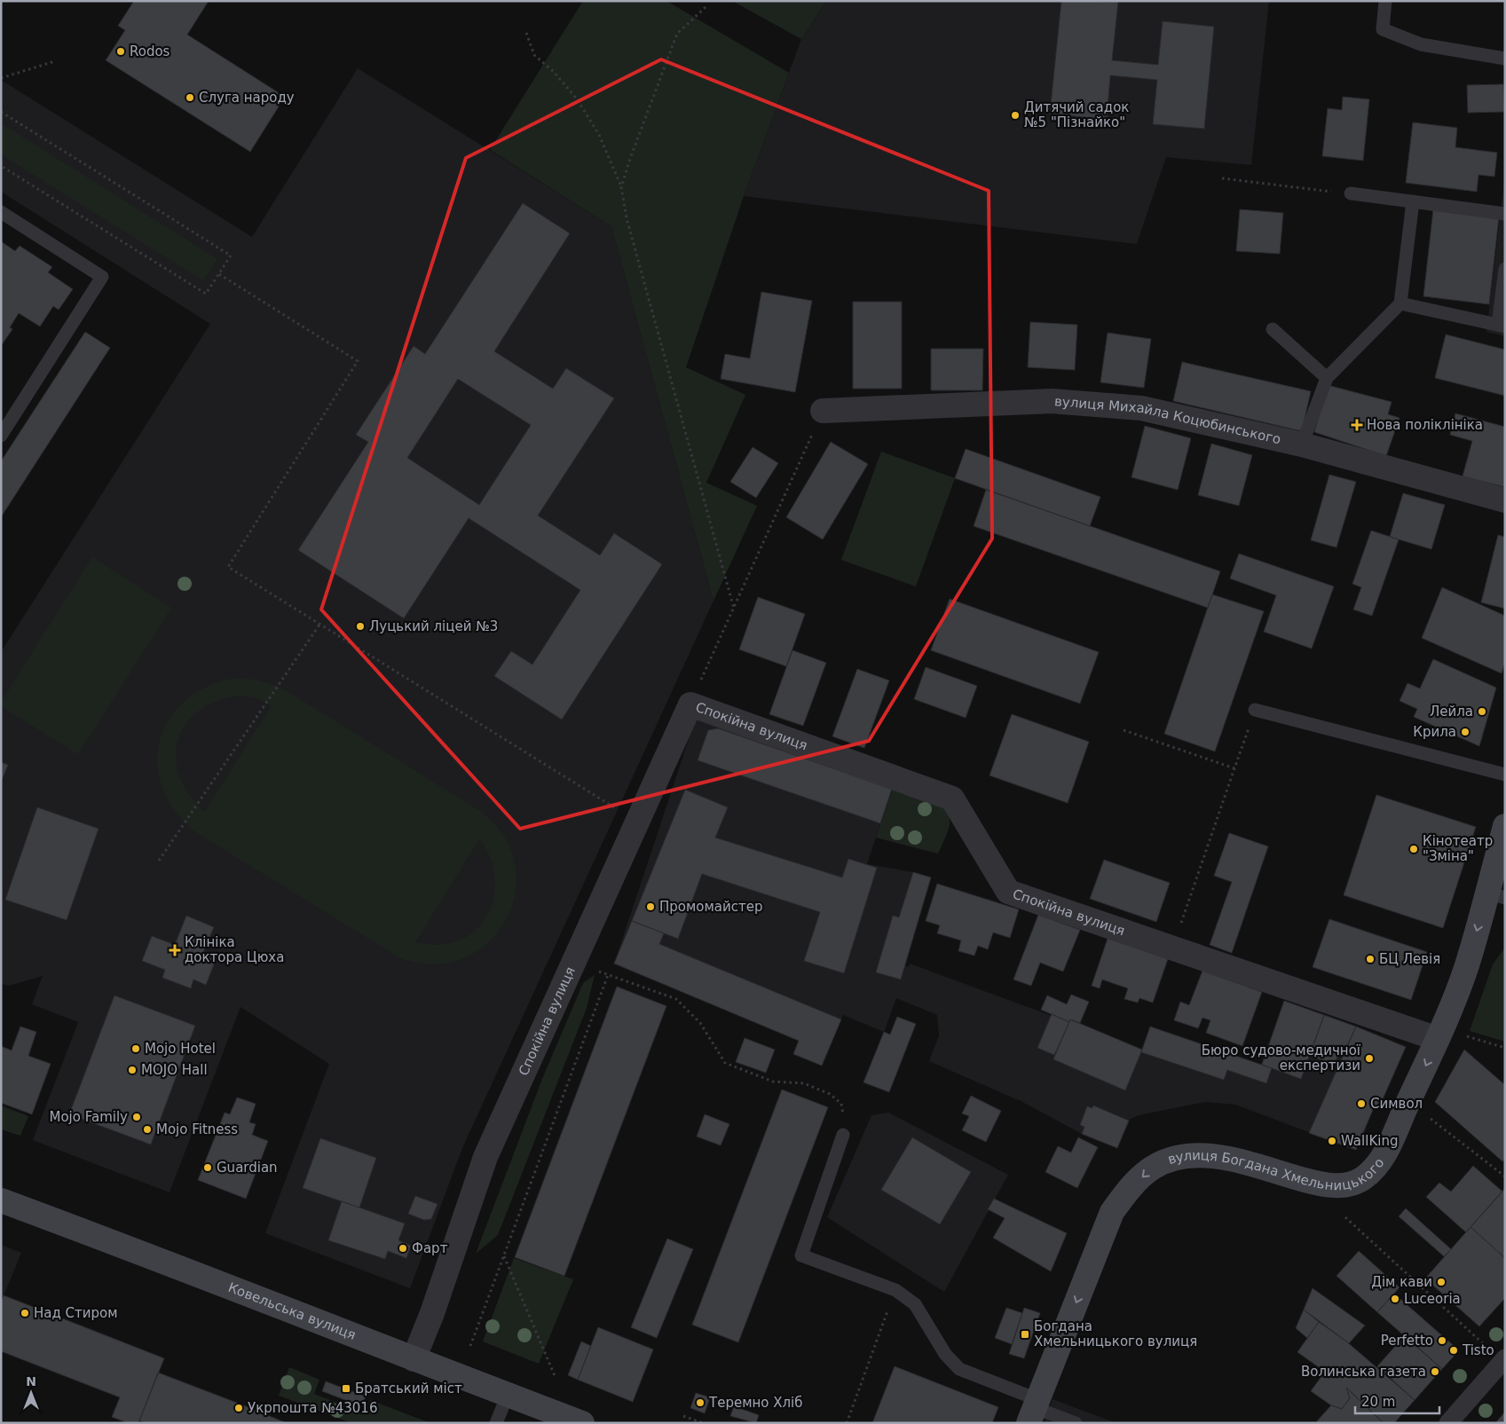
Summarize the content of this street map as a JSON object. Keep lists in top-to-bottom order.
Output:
{
  "streets": {
    "main road": ["вулиця Богдана Хмельницького", "Ковельська вулиця"],
    "street": ["вулиця Михайла Коцюбинського", "Спокійна вулиця"]
  },
  "crossings": [
    ["Спокійна вулиця", "вулиця Богдана Хмельницького"],
    ["Спокійна вулиця", "Ковельська вулиця"]
  ],
  "one_way": ["вулиця Богдана Хмельницького"],
  "places": {
    "other": [
      "Rodos",
      "Слуга народу",
      "Дитячий садок №5 \"Пізнайко\"",
      "Луцький ліцей №3",
      "Лейла",
      "Крила",
      "Кінотеатр \"Зміна\"",
      "Промомайстер",
      "БЦ Левія",
      "Mojo Hotel",
      "Бюро судово-медичної експертизи",
      "MOJO Hall",
      "Символ",
      "Mojo Family",
      "Mojo Fitness",
      "WallKing",
      "Guardian",
      "Фарт",
      "Дім кави",
      "Luceoria",
      "Над Стиром",
      "Perfetto",
      "Tisto",
      "Волинська газета",
      "Теремно Хліб",
      "Укрпошта №43016"
    ],
    "health": ["Нова поліклініка", "Клініка доктора Цюха"],
    "transit": ["Богдана Хмельницького вулиця", "Братський міст"]
  },
  "scale_bar": "20 m",
  "north": "top"
}
